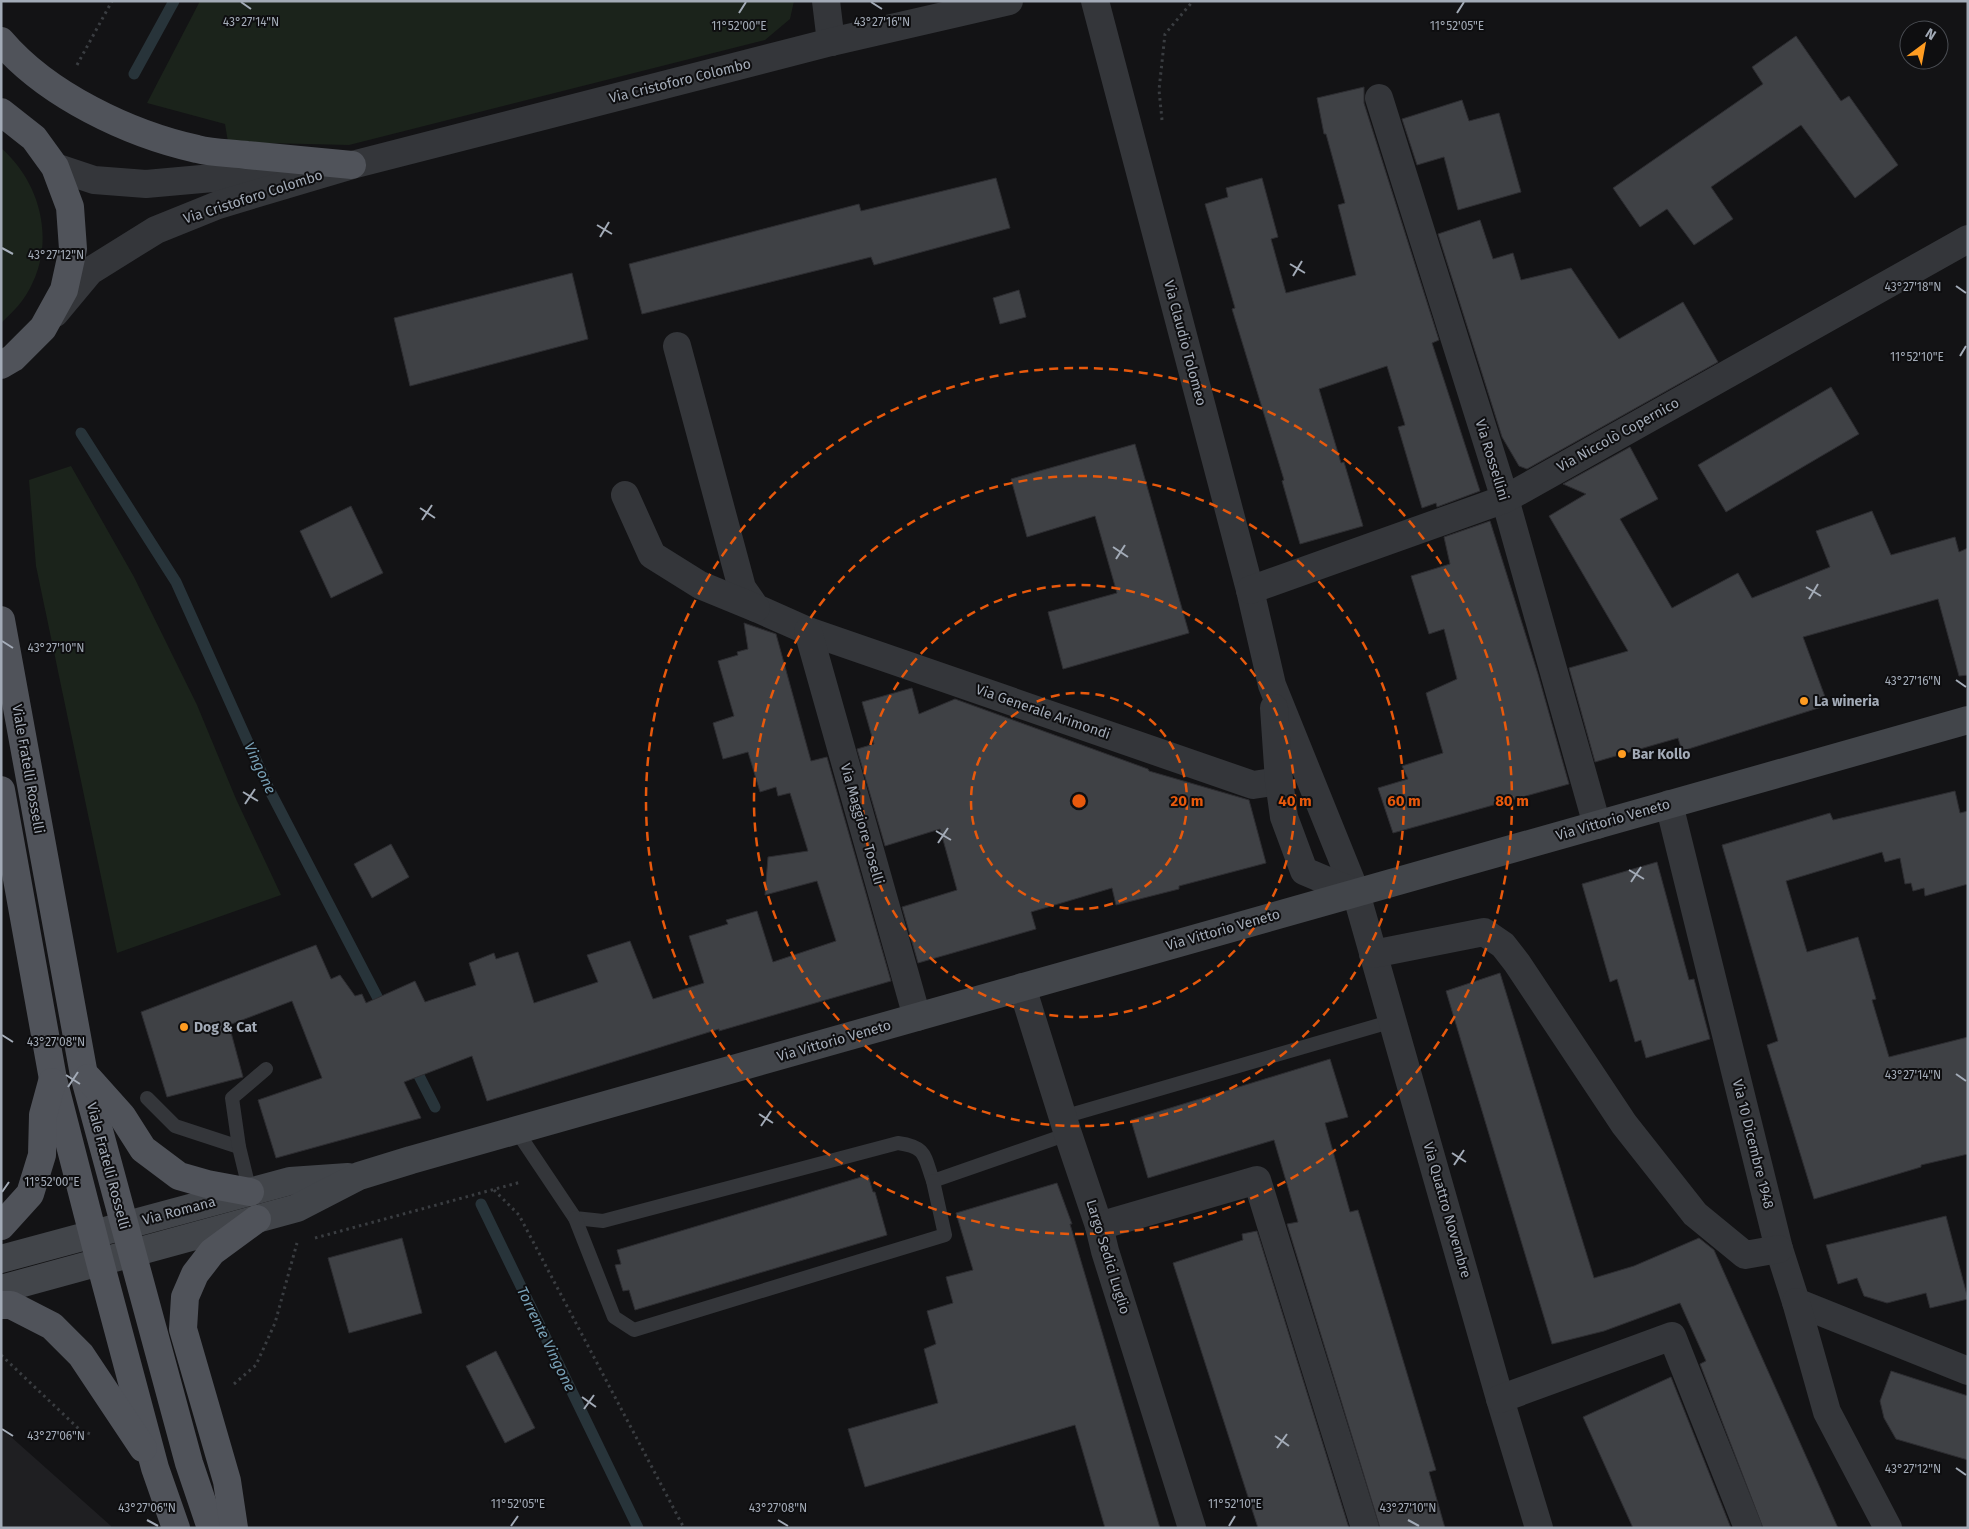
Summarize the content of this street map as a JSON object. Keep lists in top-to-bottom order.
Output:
{
  "streets": {
    "main road": ["Viale Fratelli Rosselli", "Via Vittorio Veneto", "Via Romana"],
    "street": [
      "Via Cristoforo Colombo",
      "Via Claudio Tolomeo",
      "Via Niccolò Copernico",
      "Via Rossellini",
      "Via Generale Arimondi",
      "Via Maggiore Toselli",
      "Via 10 Dicembre 1948",
      "Via Quattro Novembre",
      "Largo Sedici Luglio"
    ]
  },
  "crossings": [
    ["Via Claudio Tolomeo", "Via Niccolò Copernico"],
    ["Via Claudio Tolomeo", "Via Generale Arimondi"],
    ["Via Claudio Tolomeo", "Via Vittorio Veneto"],
    ["Via Claudio Tolomeo", "Via Quattro Novembre"],
    ["Via Niccolò Copernico", "Via Rossellini"],
    ["Via Rossellini", "Via Vittorio Veneto"],
    ["Via Generale Arimondi", "Via Maggiore Toselli"],
    ["Viale Fratelli Rosselli", "Via Romana"],
    ["Via Vittorio Veneto", "Via Maggiore Toselli"],
    ["Via Vittorio Veneto", "Via 10 Dicembre 1948"],
    ["Via Vittorio Veneto", "Via Quattro Novembre"],
    ["Via Vittorio Veneto", "Via Romana"],
    ["Via Vittorio Veneto", "Largo Sedici Luglio"]
  ],
  "water": ["Vingone", "Torrente Vingone"],
  "places": ["La wineria", "Bar Kollo", "Dog & Cat"],
  "north": "top right",
  "coordinates": [
    "43°27'16\"N",
    "43°27'14\"N",
    "11°52'00\"E",
    "11°52'05\"E",
    "43°27'12\"N",
    "43°27'18\"N",
    "11°52'10\"E",
    "43°27'10\"N",
    "43°27'08\"N",
    "43°27'06\"N"
  ],
  "rings": [
    "20 m",
    "40 m",
    "60 m",
    "80 m"
  ]
}
